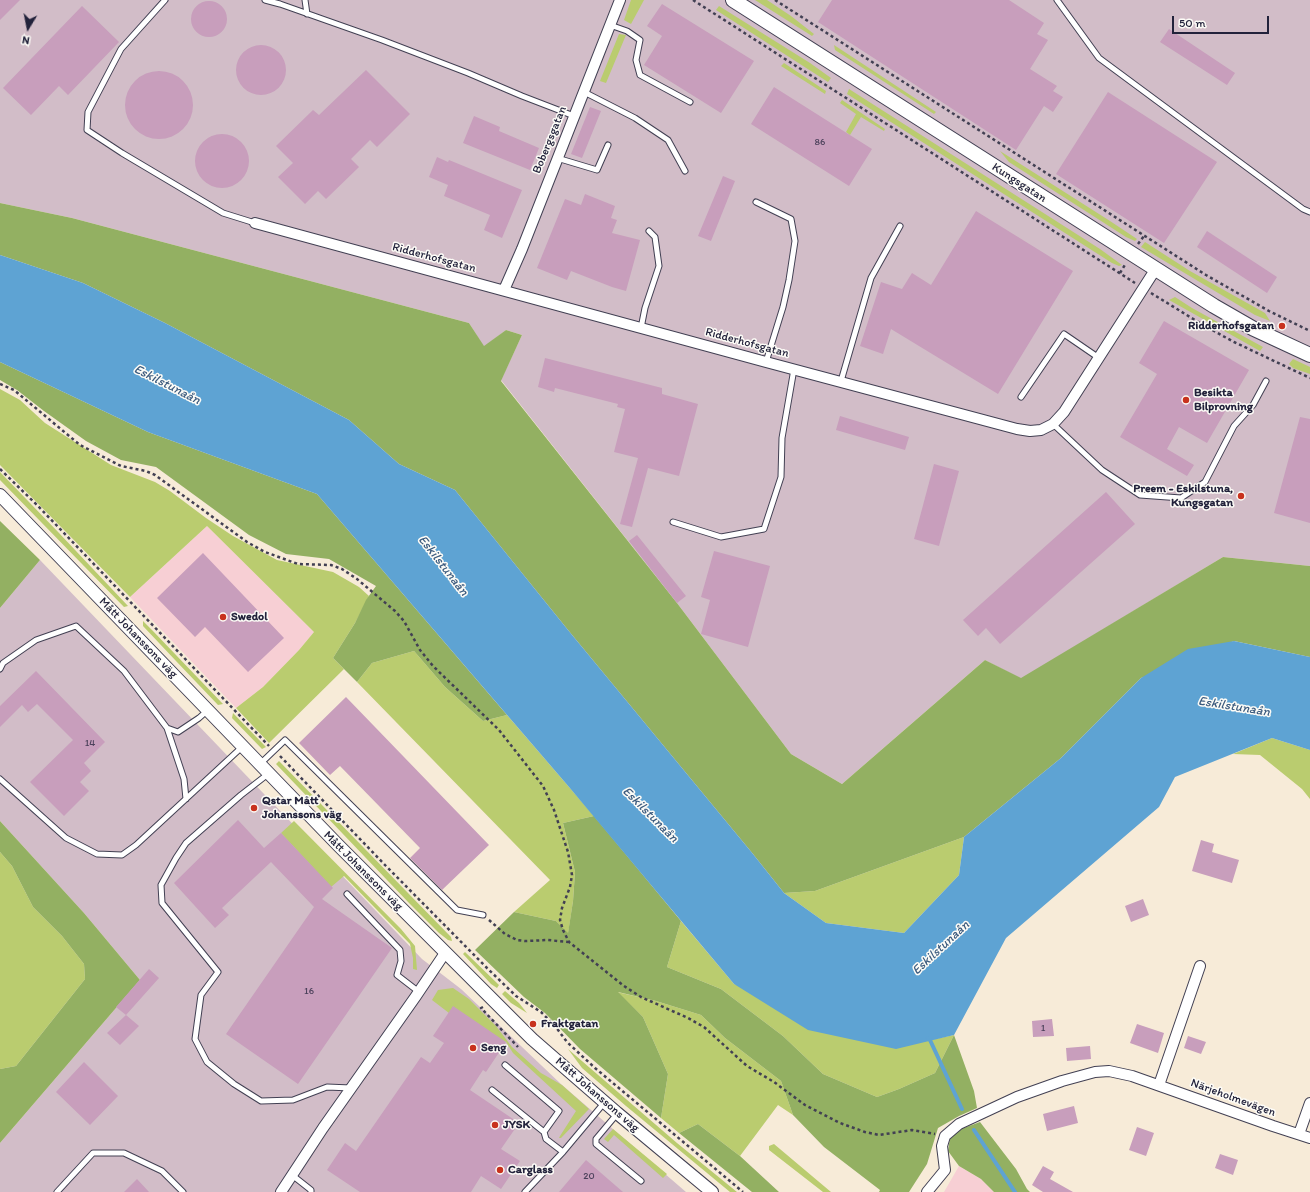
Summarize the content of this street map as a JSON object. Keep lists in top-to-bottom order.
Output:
{
  "streets": {
    "main road": ["Kungsgatan"],
    "street": [
      "Bobergsgatan",
      "Ridderhofsgatan",
      "Mått Johanssons väg",
      "Närjeholmevägen"
    ]
  },
  "crossings": [
    ["Bobergsgatan", "Ridderhofsgatan"],
    ["Kungsgatan", "Ridderhofsgatan"]
  ],
  "water": ["Eskilstunaån"],
  "places": [
    "Ridderhofsgatan",
    "Besikta Bilprovning",
    "Preem - Eskilstuna, Kungsgatan",
    "Swedol",
    "Qstar Mått Johanssons väg",
    "Fraktgatan",
    "Seng",
    "JYSK",
    "Carglass"
  ],
  "house_numbers": [
    "86",
    "14",
    "16",
    "1",
    "20"
  ],
  "scale_bar": "50 m",
  "north": "bottom"
}
